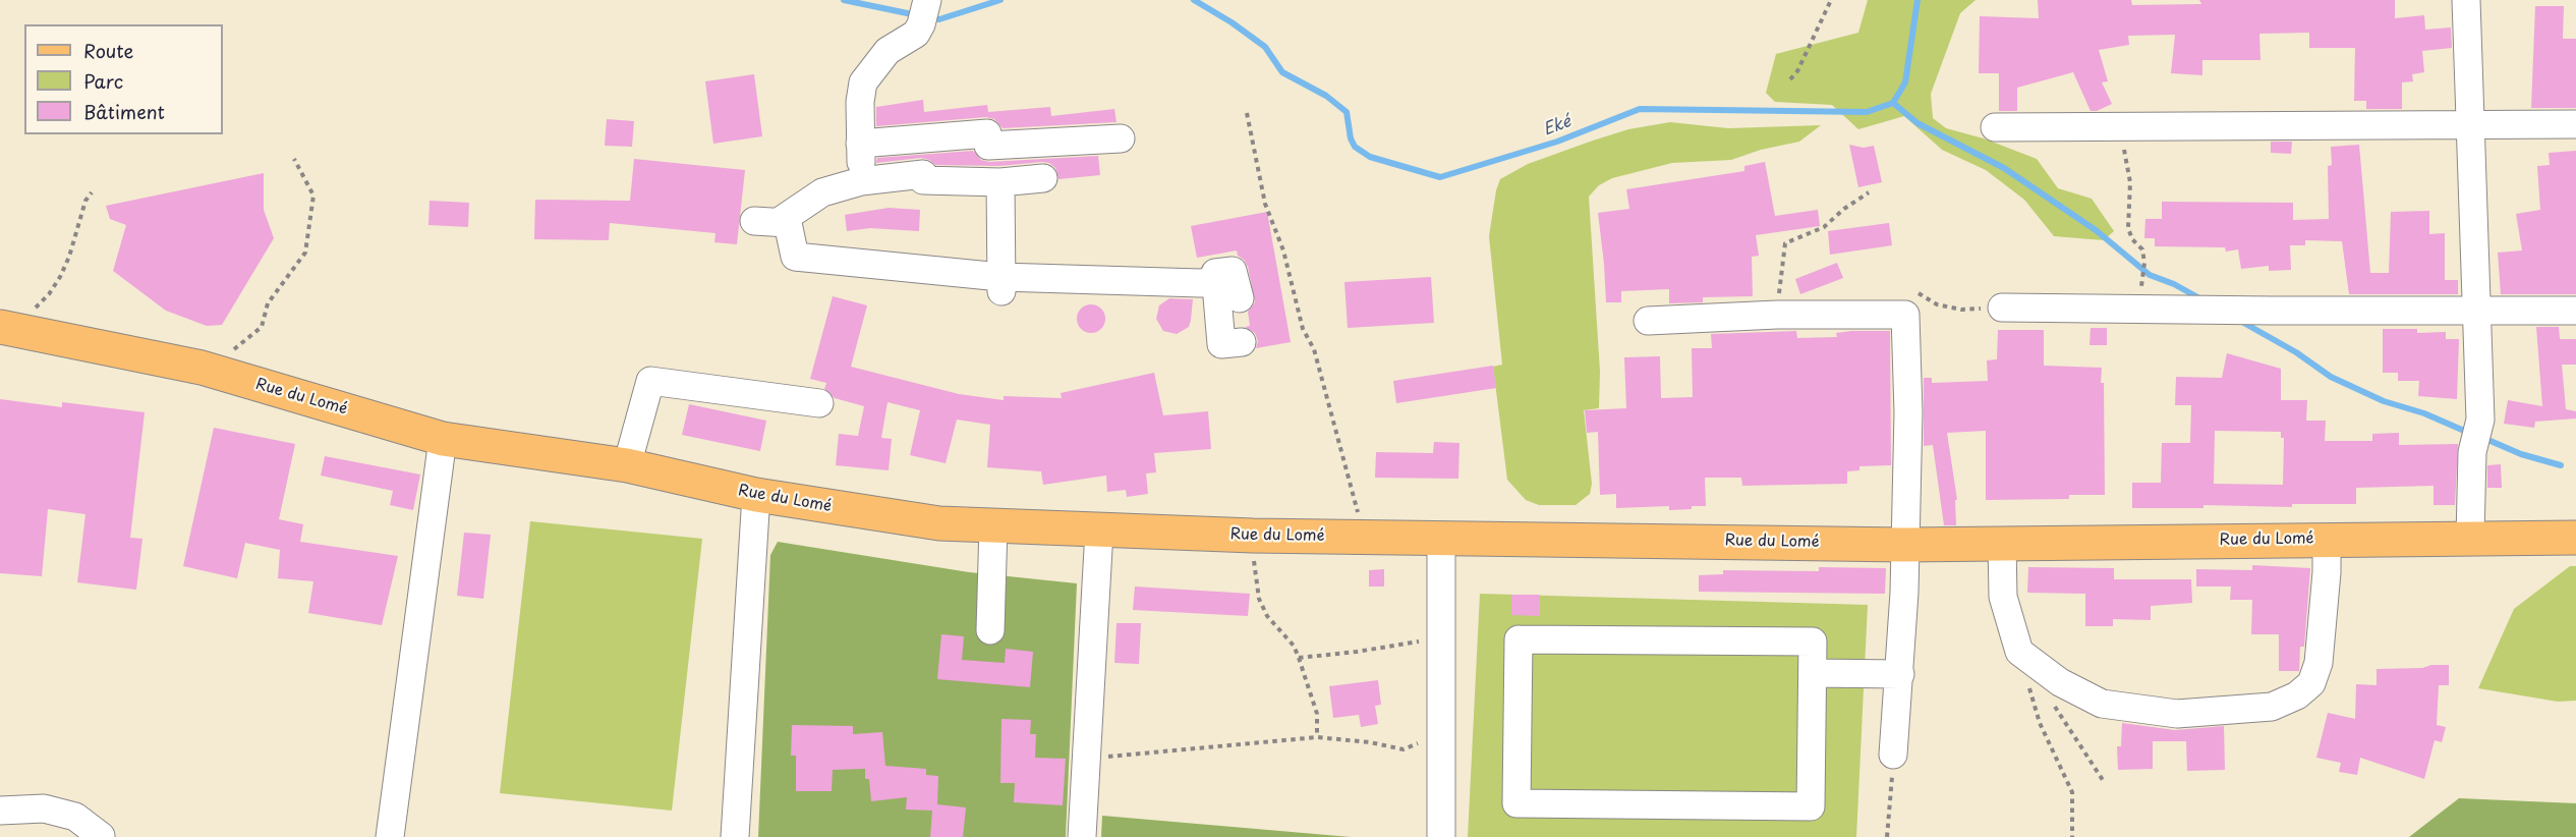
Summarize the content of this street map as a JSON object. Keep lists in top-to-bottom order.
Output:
{
  "streets": {
    "main road": ["Rue du Lomé"]
  },
  "water": ["Eké"],
  "legend": ["Route", "Parc", "Bâtiment"]
}
